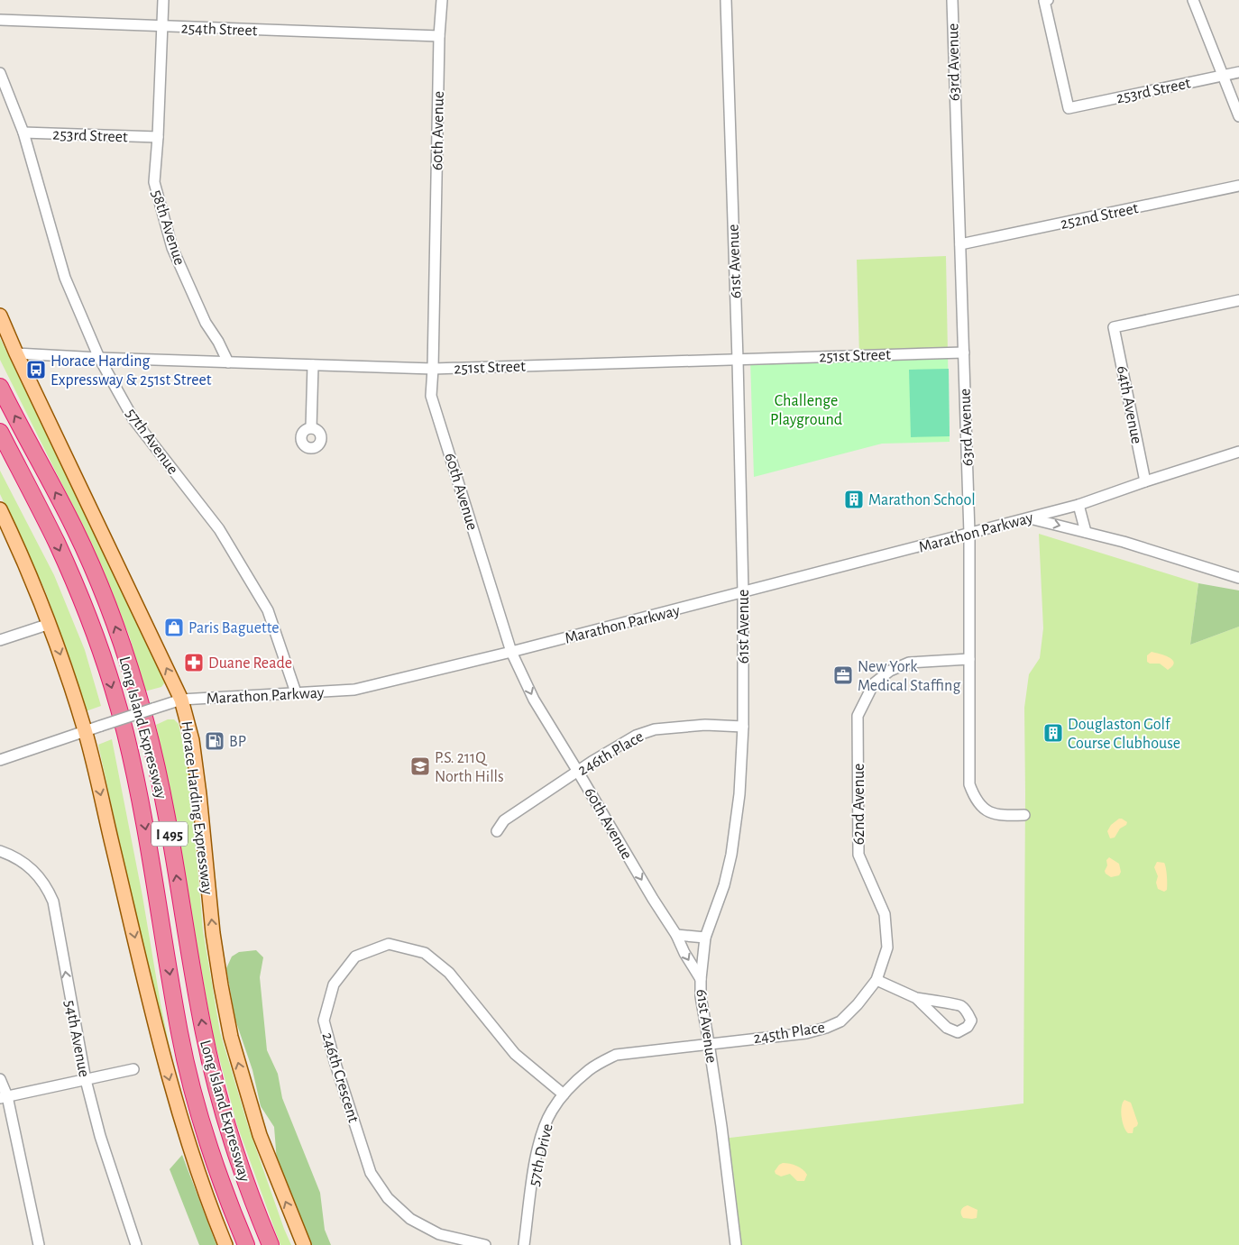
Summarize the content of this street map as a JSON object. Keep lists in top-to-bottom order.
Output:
{
  "streets": {
    "highway": ["Long Island Expressway", "I 495"],
    "main road": ["Horace Harding Expressway"],
    "street": [
      "254th Street",
      "63rd Avenue",
      "253rd Street",
      "60th Avenue",
      "252nd Street",
      "58th Avenue",
      "61st Avenue",
      "251st Street",
      "64th Avenue",
      "57th Avenue",
      "Marathon Parkway",
      "246th Place",
      "62nd Avenue",
      "245th Place",
      "54th Avenue",
      "246th Crescent",
      "57th Drive"
    ]
  },
  "crossings": [
    ["254th Street", "60th Avenue"],
    ["254th Street", "58th Avenue"],
    ["63rd Avenue", "252nd Street"],
    ["63rd Avenue", "251st Street"],
    ["63rd Avenue", "Marathon Parkway"],
    ["63rd Avenue", "62nd Avenue"],
    ["253rd Street", "58th Avenue"],
    ["253rd Street", "57th Avenue"],
    ["60th Avenue", "61st Avenue"],
    ["60th Avenue", "251st Street"],
    ["60th Avenue", "Marathon Parkway"],
    ["60th Avenue", "246th Place"],
    ["58th Avenue", "251st Street"],
    ["61st Avenue", "251st Street"],
    ["61st Avenue", "Marathon Parkway"],
    ["61st Avenue", "246th Place"],
    ["61st Avenue", "245th Place"],
    ["61st Avenue", "57th Drive"],
    ["251st Street", "57th Avenue"],
    ["251st Street", "Horace Harding Expressway"],
    ["64th Avenue", "Marathon Parkway"],
    ["57th Avenue", "Marathon Parkway"],
    ["Marathon Parkway", "Horace Harding Expressway"],
    ["62nd Avenue", "245th Place"],
    ["245th Place", "57th Drive"],
    ["246th Crescent", "57th Drive"]
  ],
  "one_way": ["60th Avenue", "54th Avenue"],
  "parks": ["Challenge Playground"],
  "places": {
    "bus stop": ["Horace Harding Expressway & 251st Street"],
    "building": ["Marathon School", "Douglaston Golf Course Clubhouse"],
    "shop": ["Paris Baguette"],
    "pharmacy": ["Duane Reade"],
    "office": ["New York Medical Staffing"],
    "fuel station": ["BP"],
    "school or university": ["P.S. 211Q North Hills"]
  }
}
